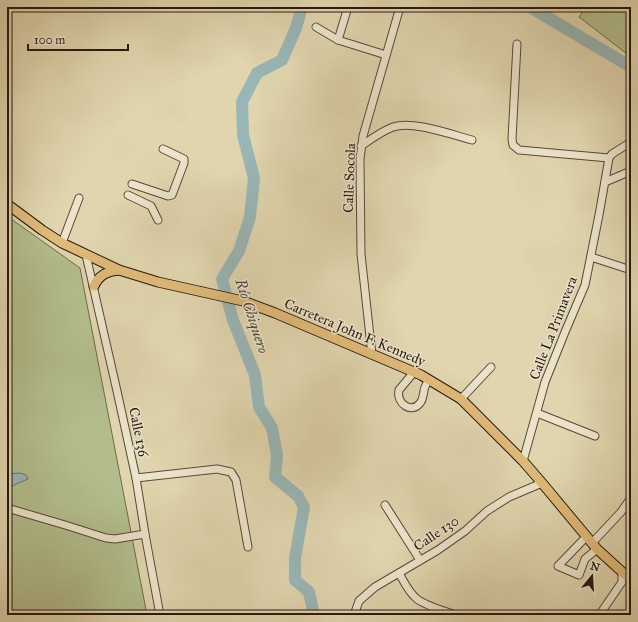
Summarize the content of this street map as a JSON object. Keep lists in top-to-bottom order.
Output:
{
  "streets": {
    "main road": ["Carretera John F. Kennedy"],
    "street": [
      "Calle Socola",
      "Calle La Primavera",
      "Calle 136",
      "Calle 130"
    ]
  },
  "crossings": [
    ["Calle Socola", "Carretera John F. Kennedy"],
    ["Calle La Primavera", "Carretera John F. Kennedy"],
    ["Carretera John F. Kennedy", "Calle 136"],
    ["Carretera John F. Kennedy", "Calle 130"]
  ],
  "water": ["Río Chiquero"],
  "scale_bar": "100 m",
  "north": "top"
}
